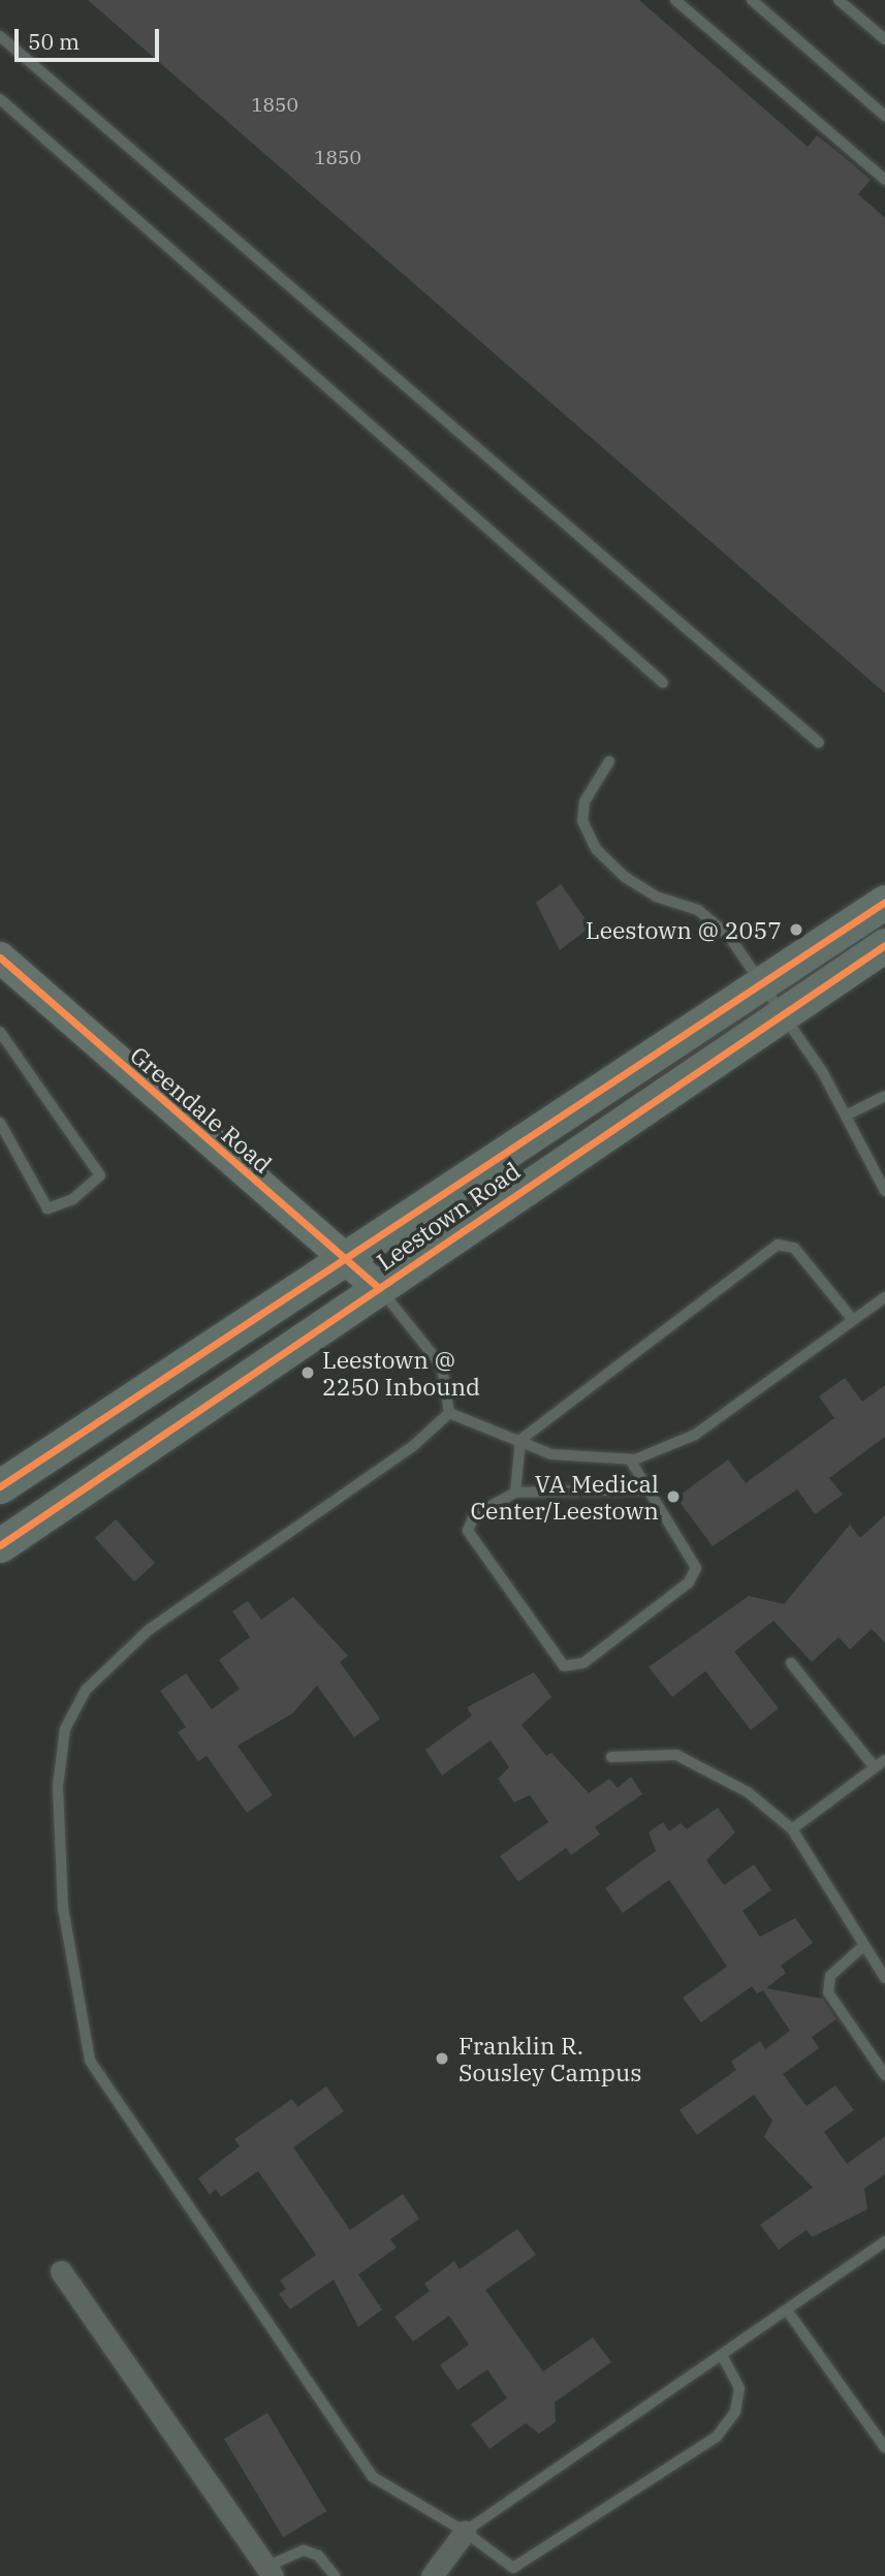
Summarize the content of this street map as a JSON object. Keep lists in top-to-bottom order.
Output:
{
  "streets": {
    "main road": ["Leestown Road"],
    "street": ["Greendale Road"]
  },
  "crossings": [
    ["Greendale Road", "Leestown Road"]
  ],
  "places": [
    "Leestown @ 2057",
    "Leestown @ 2250 Inbound",
    "VA Medical Center/Leestown",
    "Franklin R. Sousley Campus"
  ],
  "house_numbers": ["1850", "1850"],
  "scale_bar": "50 m"
}
